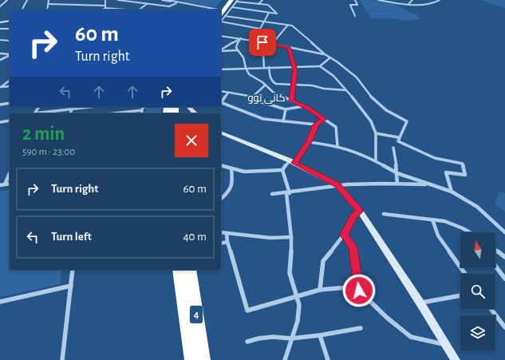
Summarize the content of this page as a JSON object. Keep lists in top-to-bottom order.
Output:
{
  "streets": {
    "highway": ["4"]
  },
  "districts": ["کانی توو"],
  "north": "top",
  "page": {
    "turn": ["60 m", "Turn right"],
    "heading": ["2 min", "590 m · 23:00"],
    "list": [
      {
        "name": "Turn right",
        "value": "60 m"
      },
      {
        "name": "Turn left",
        "value": "40 m"
      }
    ]
  }
}
